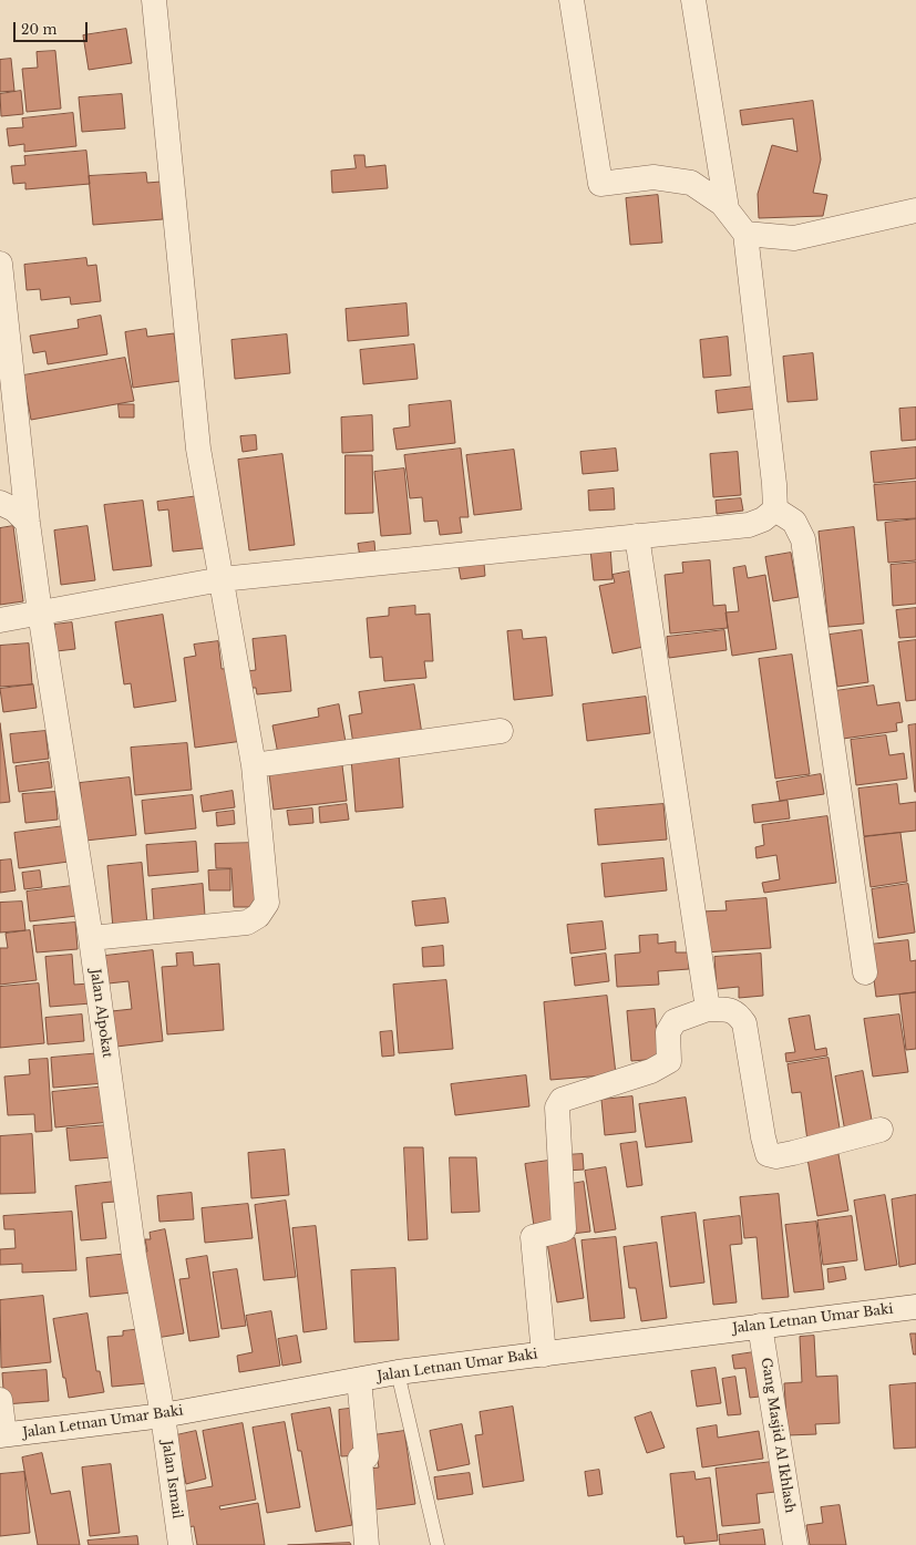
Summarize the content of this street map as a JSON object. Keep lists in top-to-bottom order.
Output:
{
  "streets": {
    "street": [
      "Jalan Alpokat",
      "Jalan Letnan Umar Baki",
      "Gang Masjid Al Ikhlash",
      "Jalan Ismail"
    ]
  },
  "crossings": [
    ["Jalan Alpokat", "Jalan Letnan Umar Baki"],
    ["Jalan Alpokat", "Jalan Ismail"],
    ["Jalan Letnan Umar Baki", "Gang Masjid Al Ikhlash"],
    ["Jalan Letnan Umar Baki", "Jalan Ismail"]
  ],
  "scale_bar": "20 m"
}
